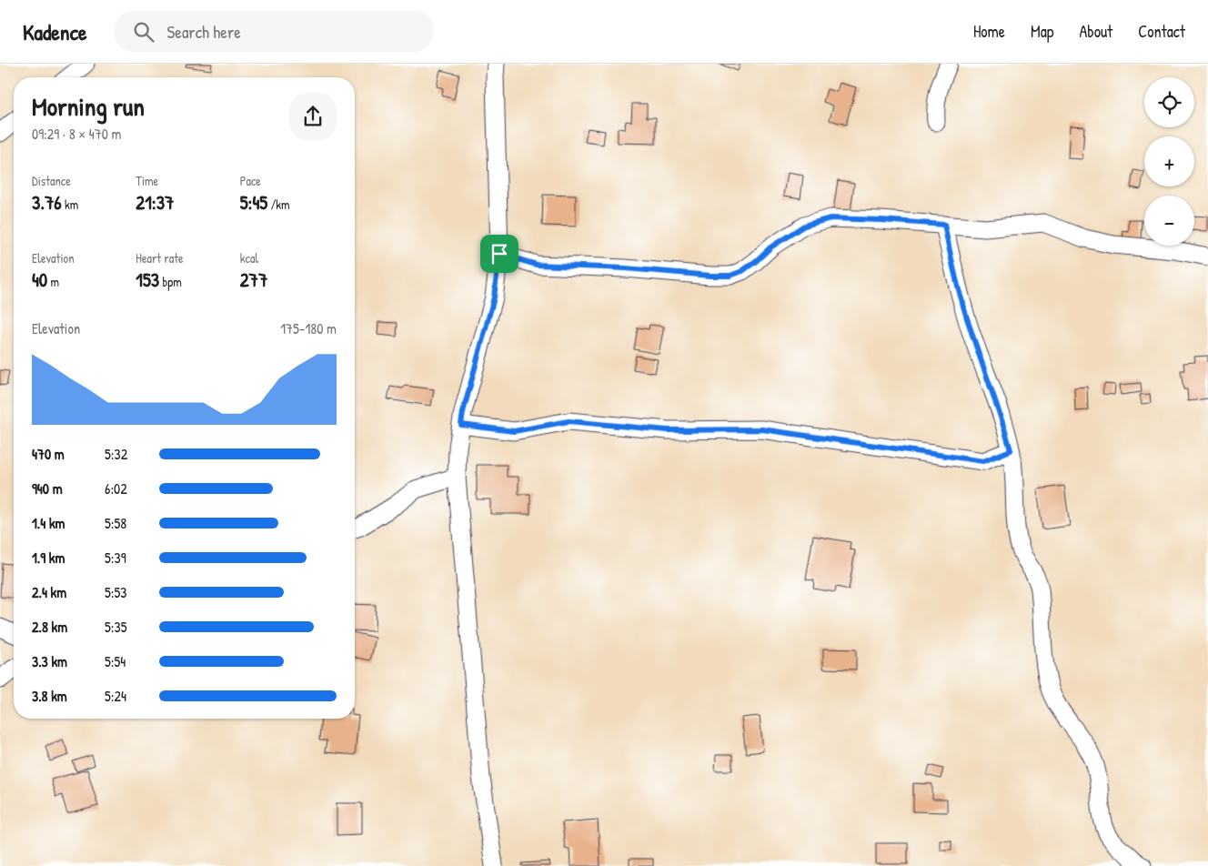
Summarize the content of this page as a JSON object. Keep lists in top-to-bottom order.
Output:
{
  "page": {
    "header": "Kadence",
    "search": "Search here",
    "nav": [
      "Home",
      "Map",
      "About",
      "Contact"
    ],
    "map_buttons": ["+", "−"],
    "heading": ["Morning run", "09:29 · 8 × 470 m"],
    "stats": [
      ["Distance", "3.76 km"],
      ["Time", "21:37"],
      ["Pace", "5:45 /km"],
      ["Elevation", "40 m"],
      ["Heart rate", "153 bpm"],
      ["kcal", "277"]
    ],
    "chart": ["Elevation", "175–180 m"],
    "list": [
      {
        "name": "470 m",
        "note": "5:32"
      },
      {
        "name": "940 m",
        "note": "6:02"
      },
      {
        "name": "1.4 km",
        "note": "5:58"
      },
      {
        "name": "1.9 km",
        "note": "5:39"
      },
      {
        "name": "2.4 km",
        "note": "5:53"
      },
      {
        "name": "2.8 km",
        "note": "5:35"
      },
      {
        "name": "3.3 km",
        "note": "5:54"
      },
      {
        "name": "3.8 km",
        "note": "5:24"
      }
    ]
  }
}
